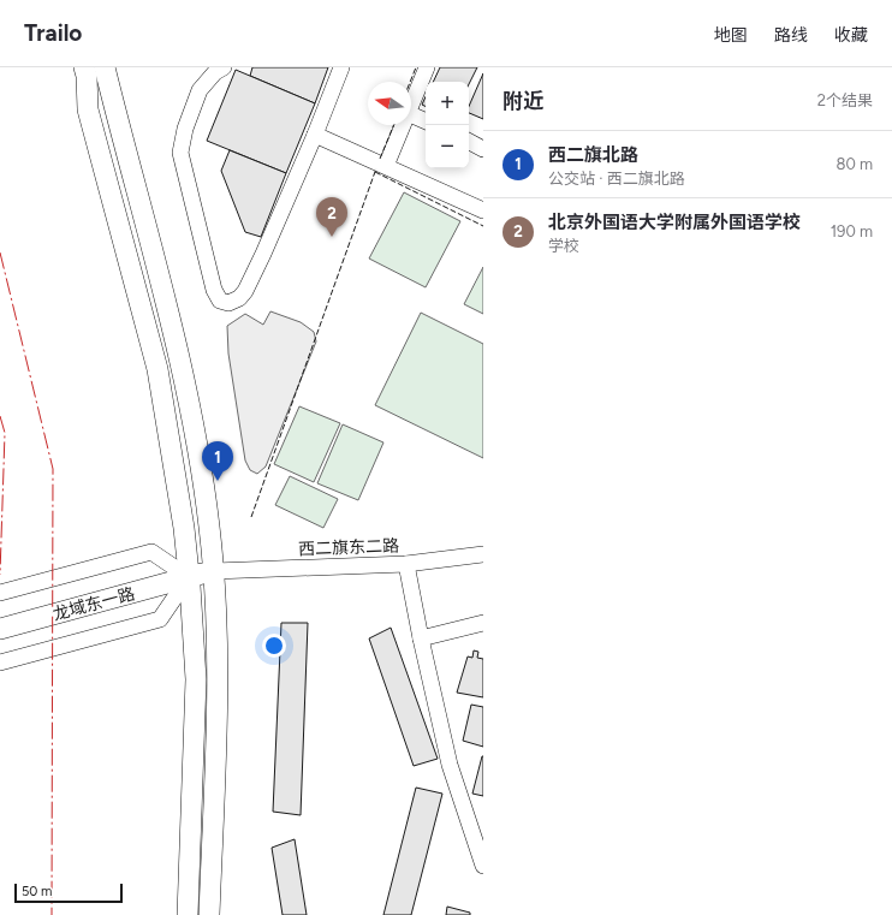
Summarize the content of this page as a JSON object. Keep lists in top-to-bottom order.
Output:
{
  "streets": {
    "main road": ["龙域东一路"],
    "street": ["西二旗东二路"]
  },
  "crossings": [
    ["西二旗东二路", "龙域东一路"]
  ],
  "scale_bar": "50 m",
  "north": "left",
  "page": {
    "header": "Trailo",
    "nav": ["地图", "路线", "收藏"],
    "heading": ["附近", "2个结果"],
    "map_buttons": ["+", "−"],
    "list": [
      {
        "mark": "1",
        "name": "西二旗北路",
        "note": "公交站 · 西二旗北路",
        "value": "80 m"
      },
      {
        "mark": "2",
        "name": "北京外国语大学附属外国语学校",
        "note": "学校",
        "value": "190 m"
      }
    ],
    "pins": ["2", "1"],
    "scale": "50 m"
  }
}
